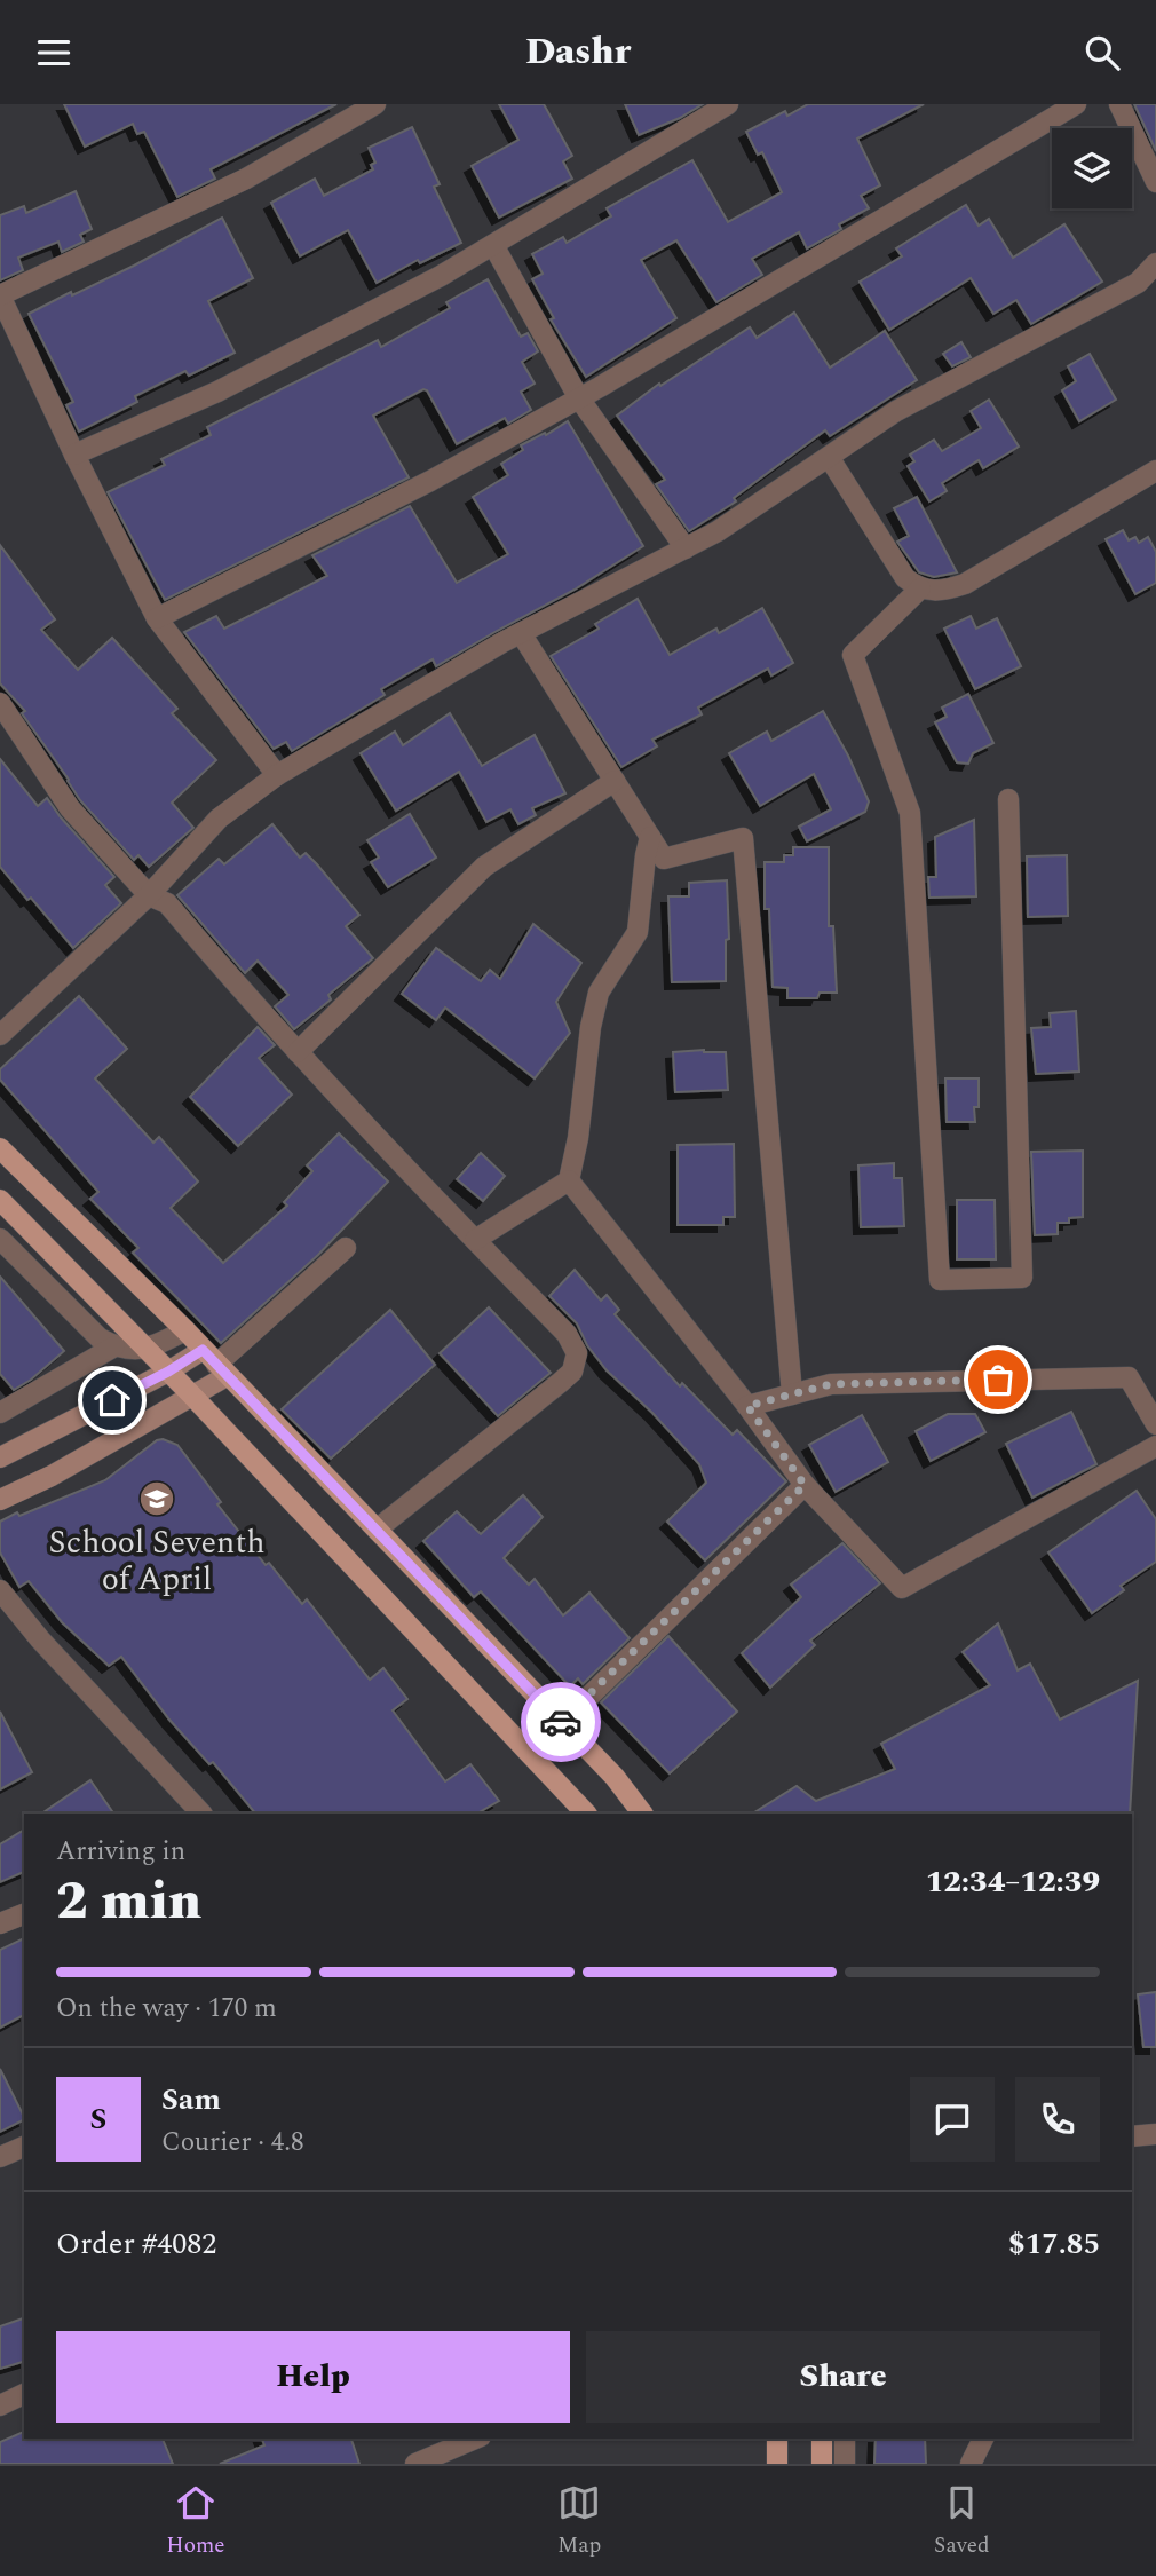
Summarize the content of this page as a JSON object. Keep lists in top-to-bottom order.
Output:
{
  "places": {
    "school or university": ["School Seventh of April"]
  },
  "page": {
    "header": "Dashr",
    "heading": ["2 min", "Arriving in", "12:34–12:39"],
    "panel": [
      "Sam",
      "Courier · 4.8",
      "Order #4082",
      "$17.85"
    ],
    "bar": "On the way · 170 m",
    "round": "S",
    "buttons": ["Help", "Share"],
    "tabs": ["Home", "Map", "Saved"]
  }
}
